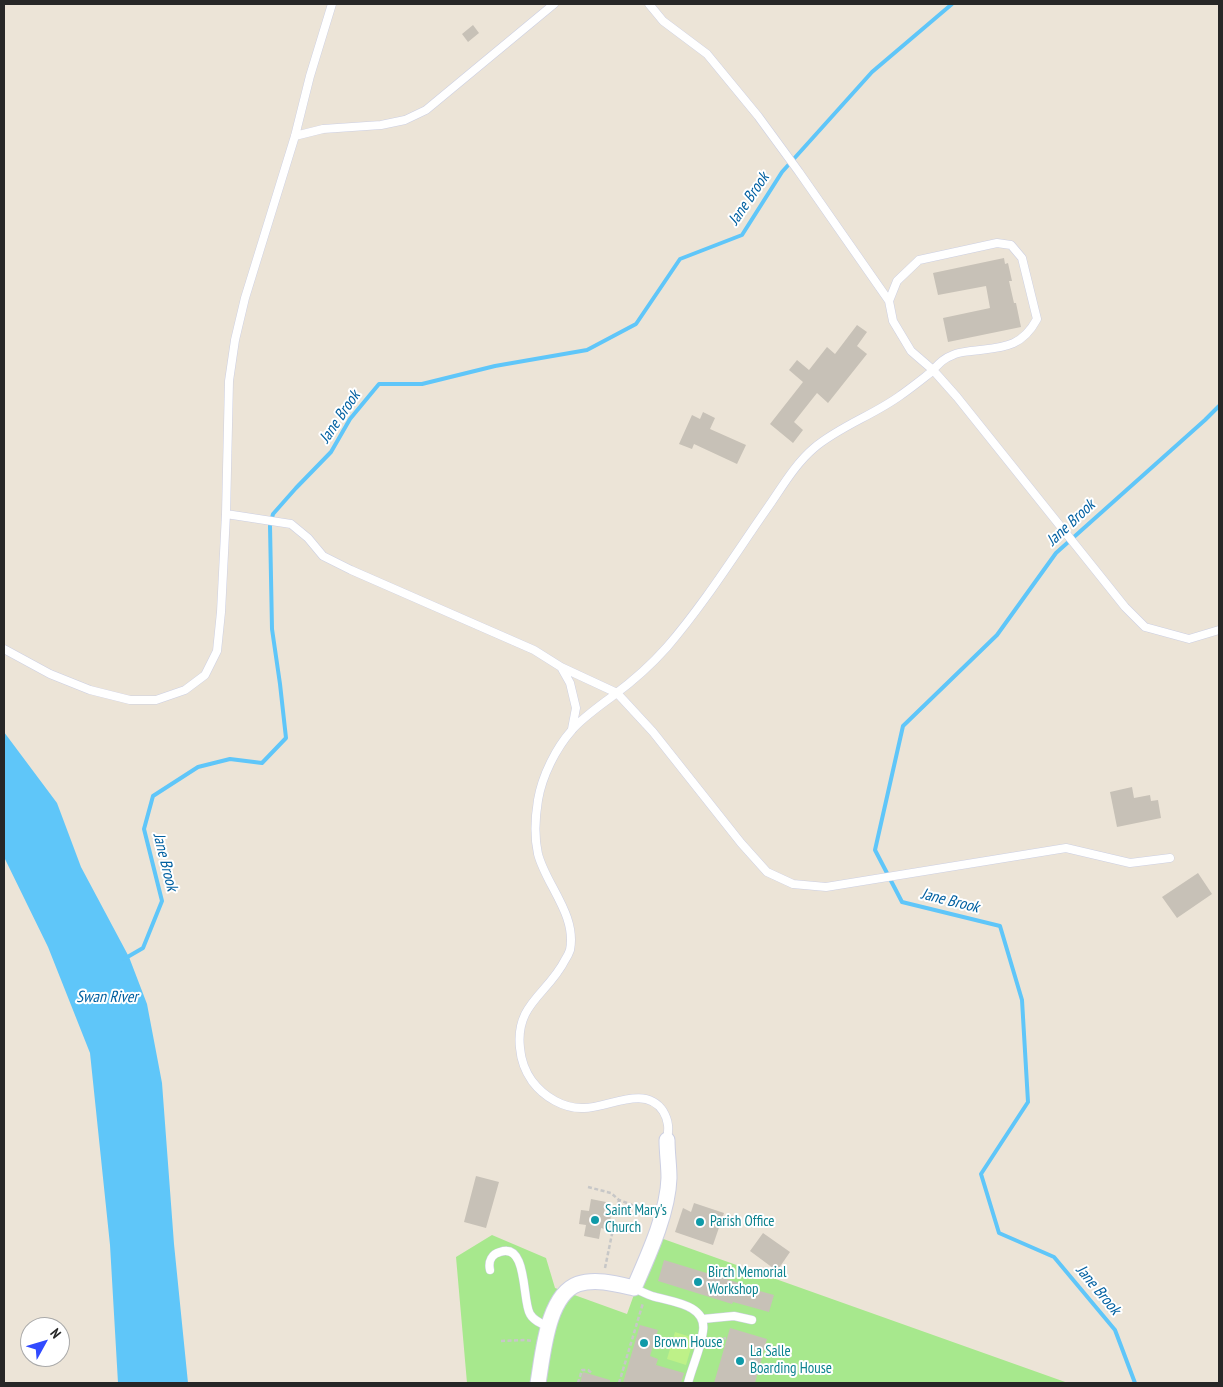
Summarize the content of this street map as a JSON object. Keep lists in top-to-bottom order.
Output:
{
  "water": ["Jane Brook", "Swan River"],
  "places": [
    "Saint Mary's Church",
    "Parish Office",
    "Birch Memorial Workshop",
    "Brown House",
    "La Salle Boarding House"
  ],
  "north": "top right"
}
